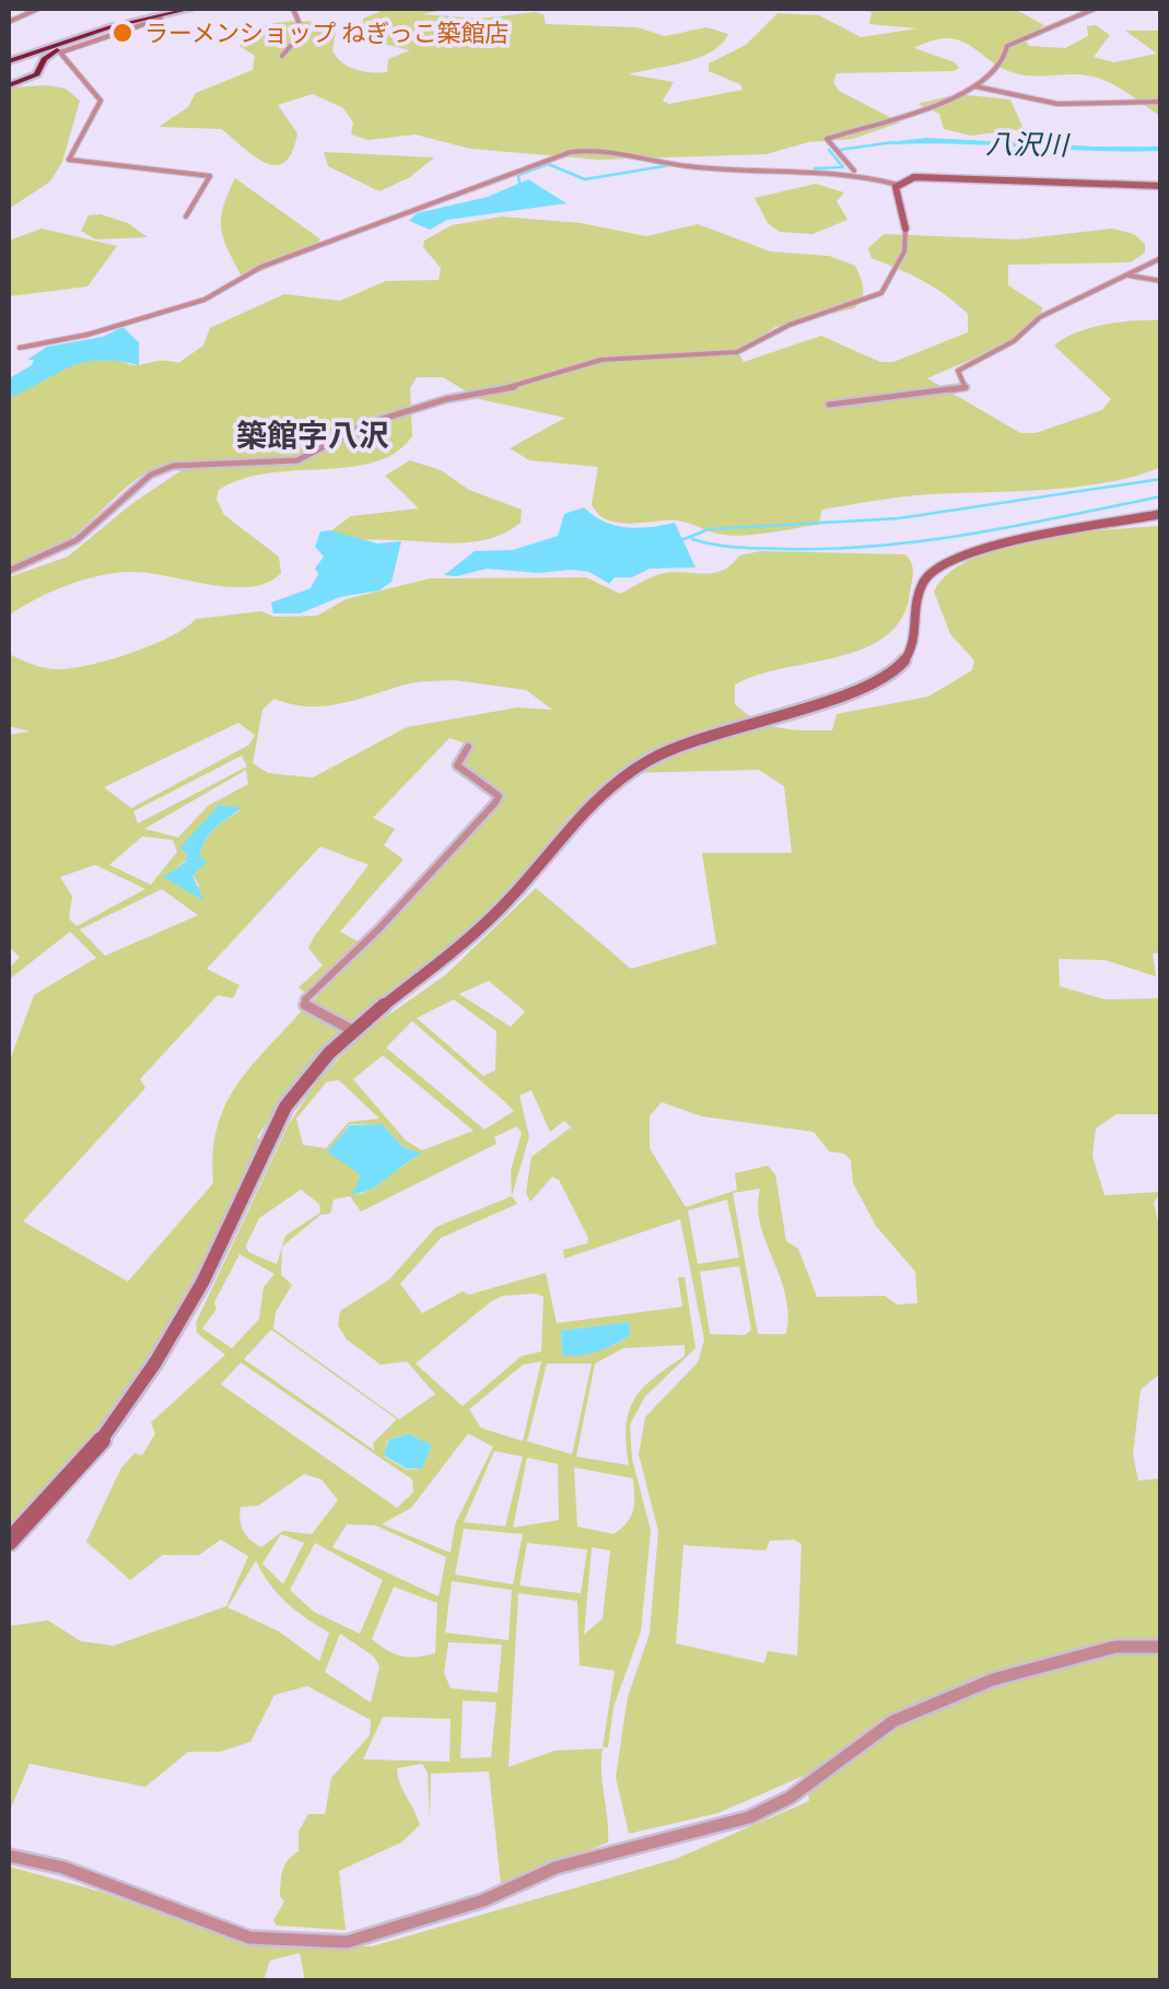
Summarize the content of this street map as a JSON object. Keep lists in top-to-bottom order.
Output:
{
  "districts": ["築館字八沢"],
  "water": ["八沢川"],
  "places": ["ラーメンショップ ねぎっこ築館店"]
}
